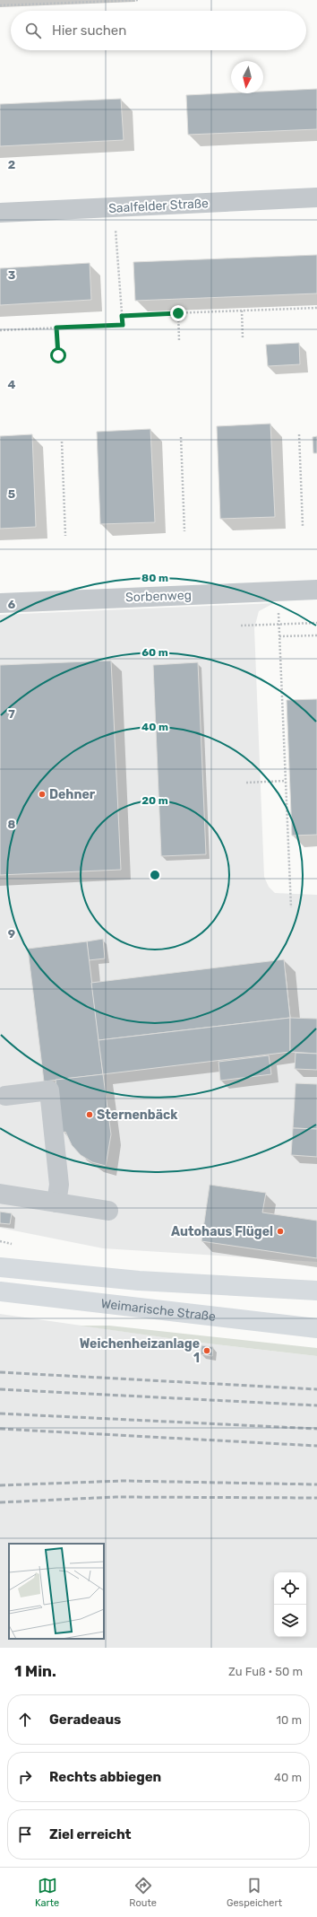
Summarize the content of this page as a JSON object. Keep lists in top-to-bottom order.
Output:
{
  "streets": {
    "main road": ["Weimarische Straße"],
    "street": ["Saalfelder Straße", "Sorbenweg"]
  },
  "places": [
    "Dehner",
    "Sternenbäck",
    "Autohaus Flügel",
    "Weichenheizanlage 1"
  ],
  "north": "bottom",
  "page": {
    "search": "Hier suchen",
    "heading": ["1 Min.", "Zu Fuß · 50 m"],
    "list": [
      ["Geradeaus", "10 m"],
      ["Rechts abbiegen", "40 m"],
      "Ziel erreicht"
    ],
    "nav": ["Karte", "Route", "Gespeichert"]
  },
  "grid": {
    "rows": [
      "2",
      "3",
      "4",
      "5",
      "6",
      "7",
      "8",
      "9"
    ]
  },
  "rings": [
    "80 m",
    "60 m",
    "40 m",
    "20 m"
  ]
}
